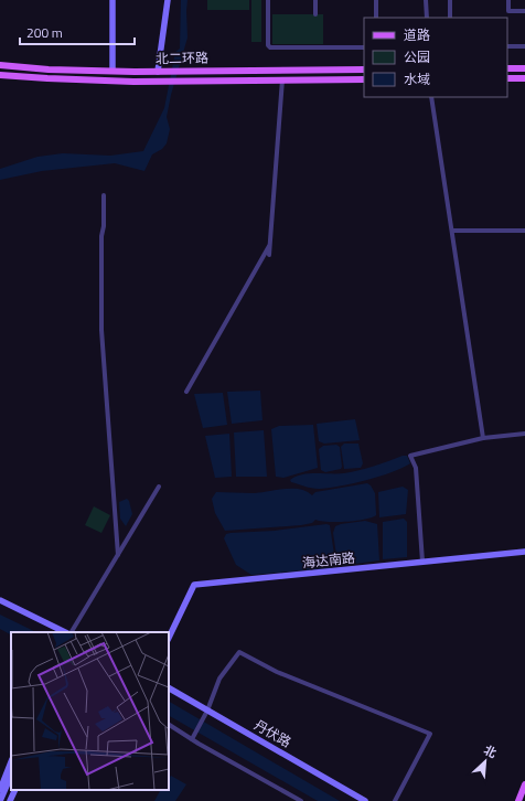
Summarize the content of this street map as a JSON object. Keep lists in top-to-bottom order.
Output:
{
  "streets": {
    "main road": ["北二环路"],
    "street": ["海达南路", "丹伏路"]
  },
  "legend": ["道路", "公园", "水域"],
  "scale_bar": "200 m",
  "north": "top right"
}
